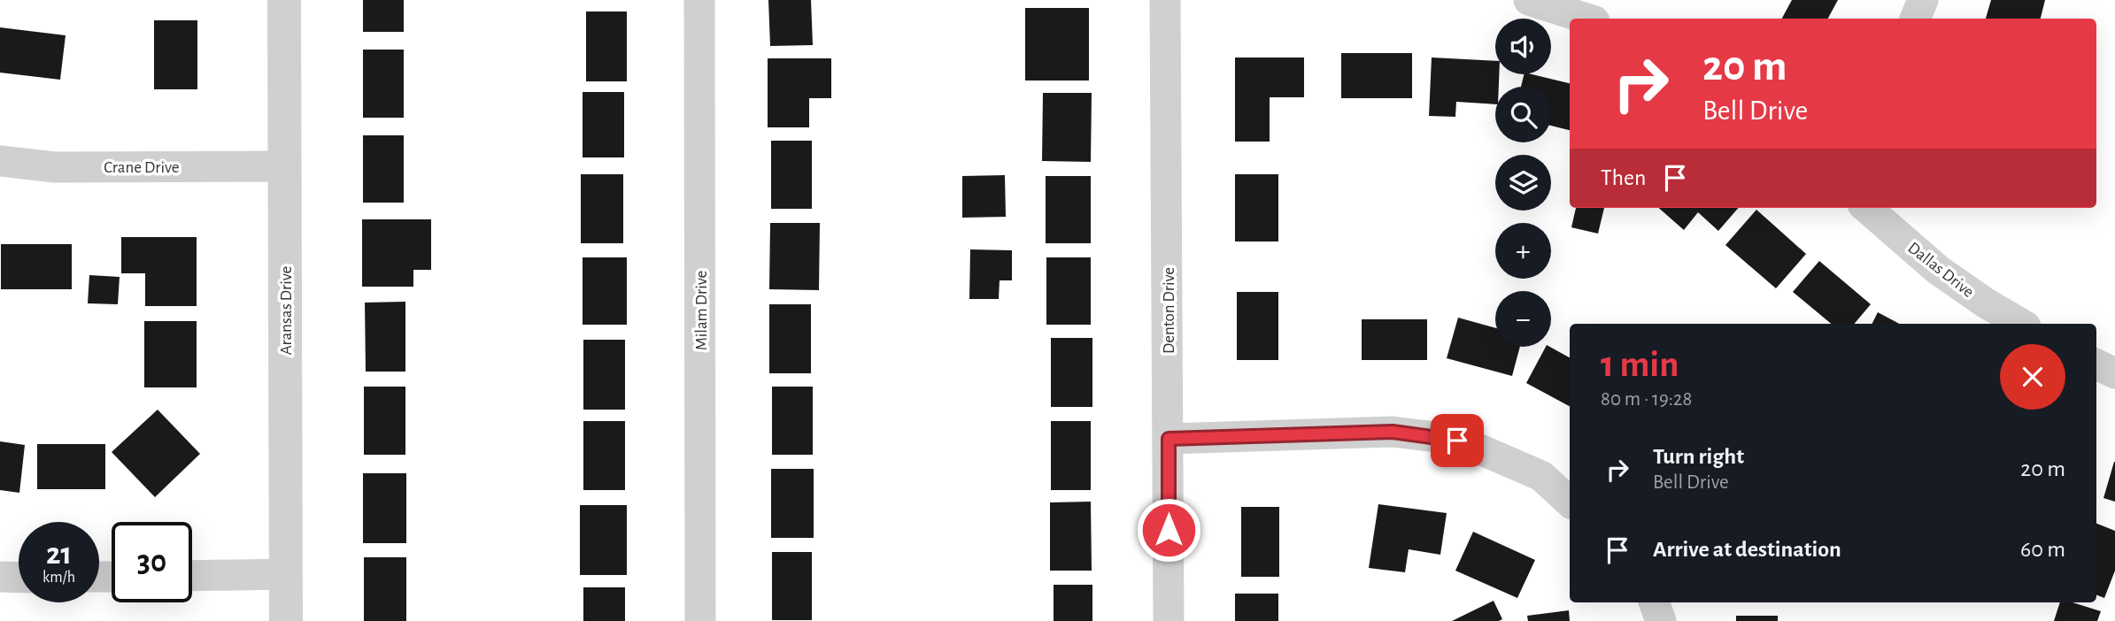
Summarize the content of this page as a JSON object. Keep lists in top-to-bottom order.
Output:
{
  "streets": {
    "street": [
      "Crane Drive",
      "Dallas Drive",
      "Aransas Drive",
      "Milam Drive",
      "Denton Drive"
    ]
  },
  "crossings": [
    ["Crane Drive", "Aransas Drive"]
  ],
  "page": {
    "map_buttons": ["+", "−"],
    "turn": ["20 m", "Bell Drive"],
    "then": "Then",
    "heading": ["1 min", "80 m · 19:28"],
    "list": [
      {
        "name": "Turn right",
        "note": "Bell Drive",
        "value": "20 m"
      },
      {
        "name": "Arrive at destination",
        "value": "60 m"
      }
    ],
    "speed": "21 km/h",
    "limit": "30"
  }
}
